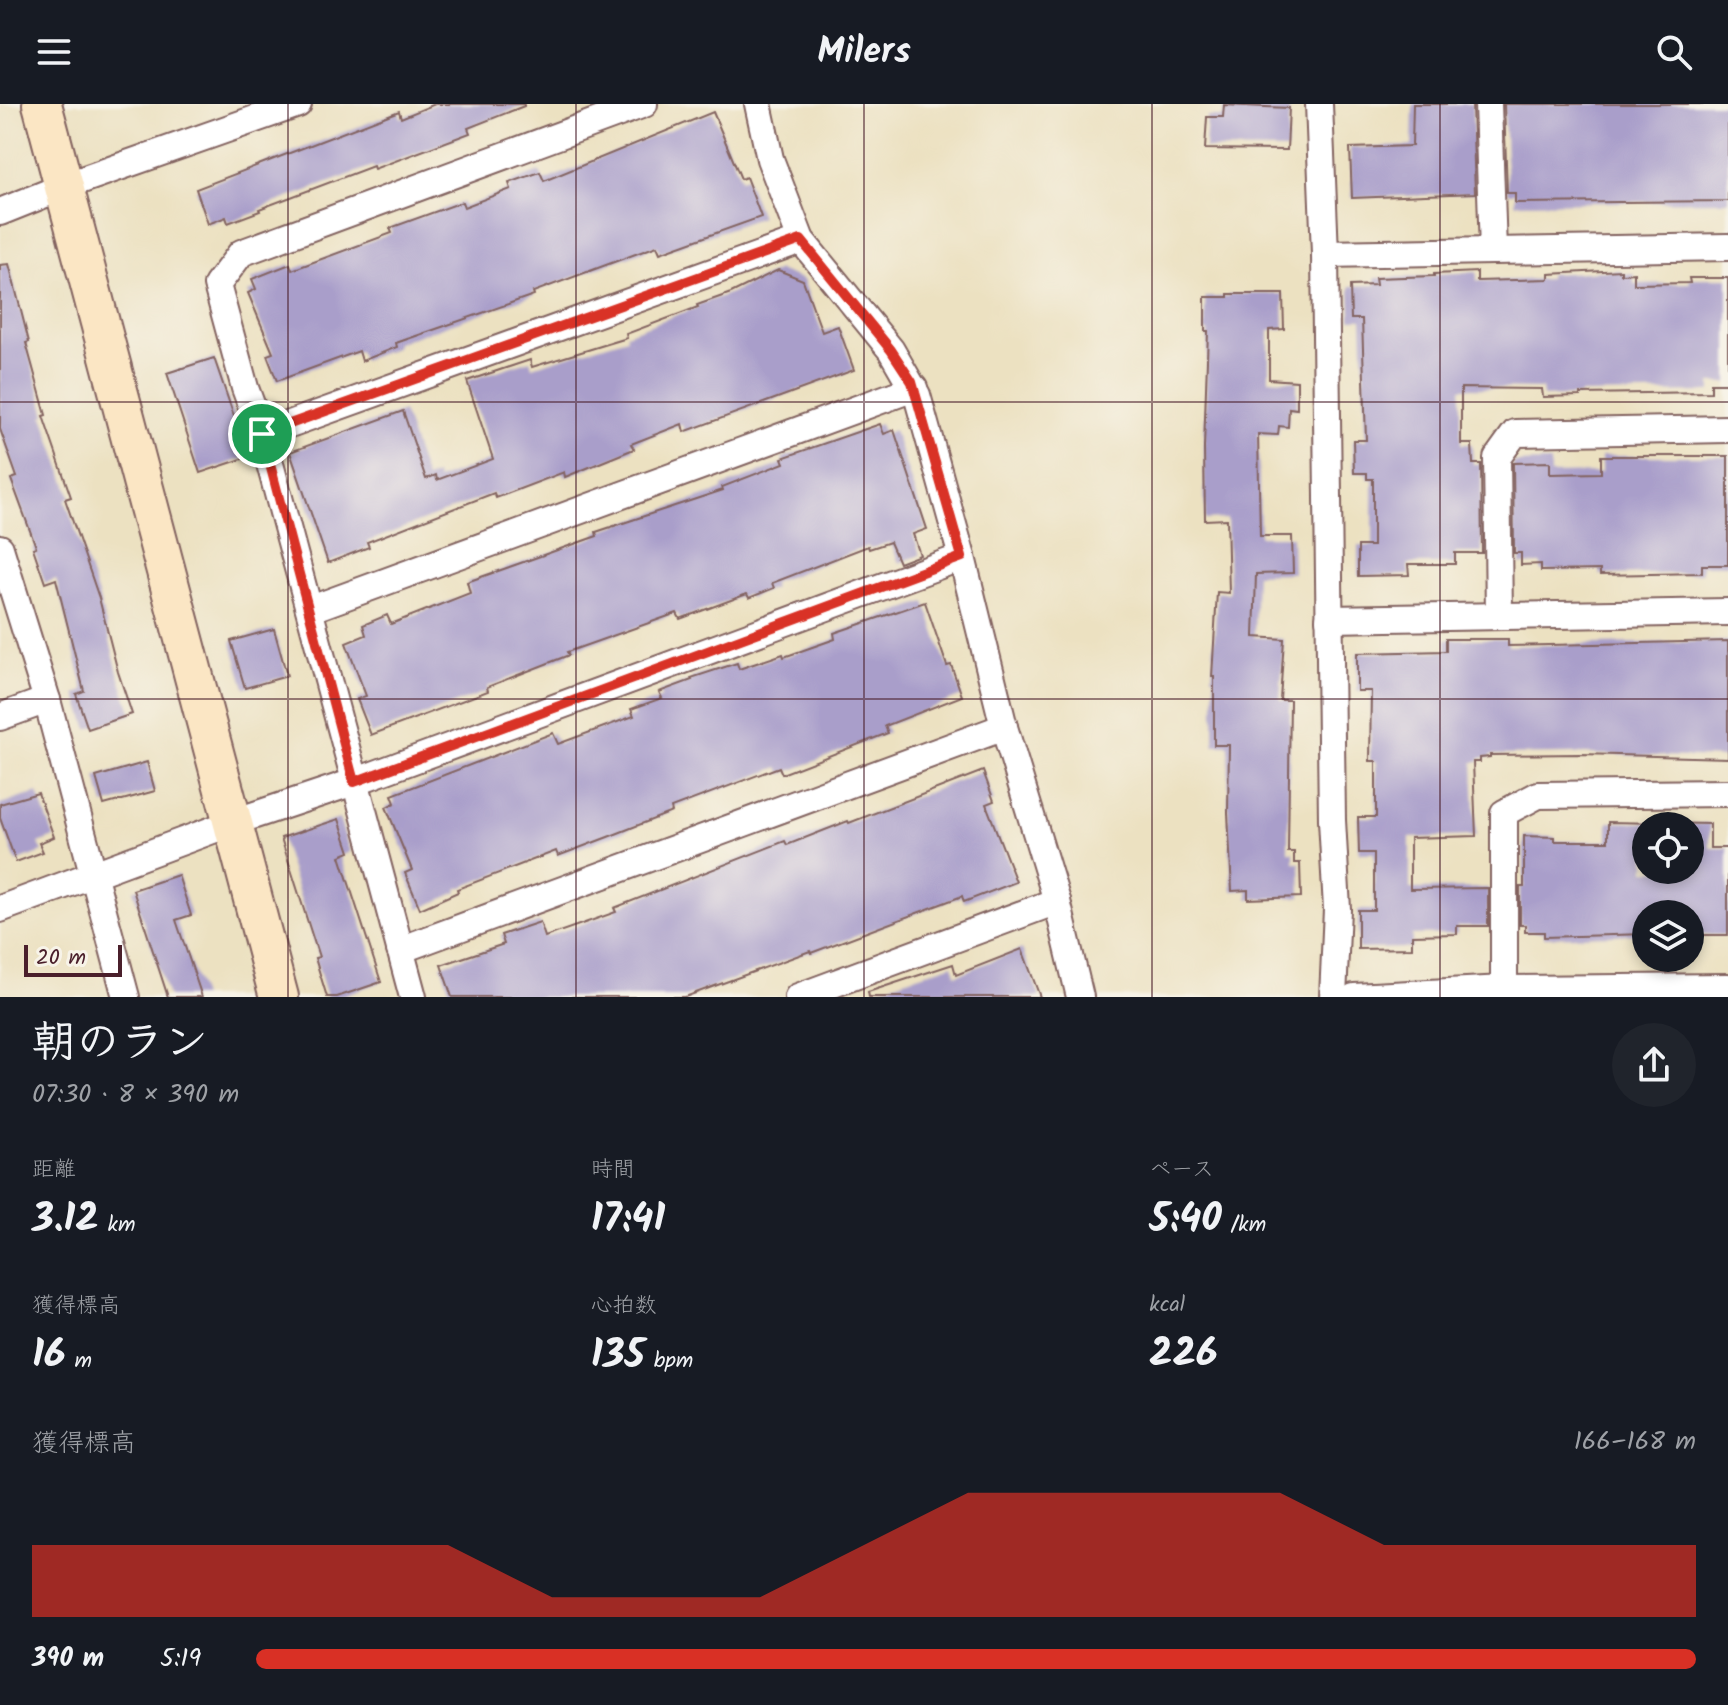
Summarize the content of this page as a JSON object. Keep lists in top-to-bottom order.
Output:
{
  "scale_bar": "20 m",
  "page": {
    "header": "Milers",
    "scale": "20 m",
    "heading": ["朝のラン", "07:30 · 8 × 390 m"],
    "stats": [
      ["距離", "3.12 km"],
      ["時間", "17:41"],
      ["ペース", "5:40 /km"],
      ["獲得標高", "16 m"],
      ["心拍数", "135 bpm"],
      ["kcal", "226"]
    ],
    "chart": ["獲得標高", "166–168 m"],
    "list": [
      {
        "name": "390 m",
        "note": "5:19"
      }
    ]
  }
}
